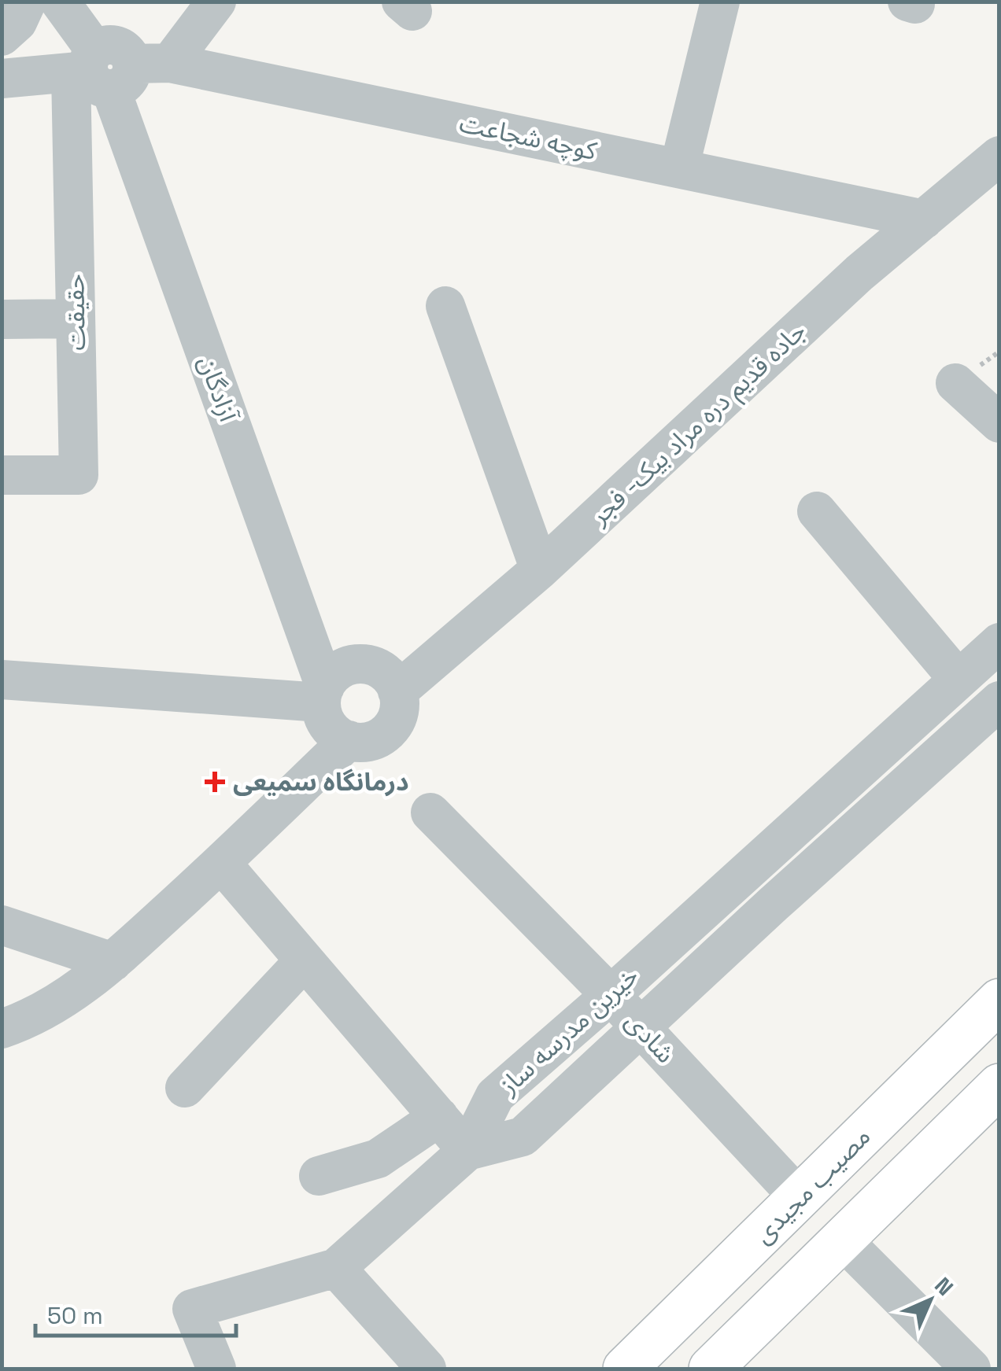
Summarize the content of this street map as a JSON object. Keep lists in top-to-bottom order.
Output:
{
  "streets": {
    "main road": ["مصیب مجیدی"],
    "street": [
      "کوچه شجاعت",
      "حقیقت",
      "آزادگان",
      "جاده قدیم دره مراد بیک- فجر",
      "خیرین مدرسه ساز",
      "شادی"
    ]
  },
  "crossings": [
    ["کوچه شجاعت", "حقیقت"],
    ["کوچه شجاعت", "آزادگان"],
    ["کوچه شجاعت", "جاده قدیم دره مراد بیک- فجر"],
    ["حقیقت", "آزادگان"],
    ["آزادگان", "جاده قدیم دره مراد بیک- فجر"],
    ["خیرین مدرسه ساز", "شادی"],
    ["شادی", "مصیب مجیدی"]
  ],
  "places": {
    "health": ["درمانگاه سمیعی"]
  },
  "scale_bar": "50 m",
  "north": "top right"
}
